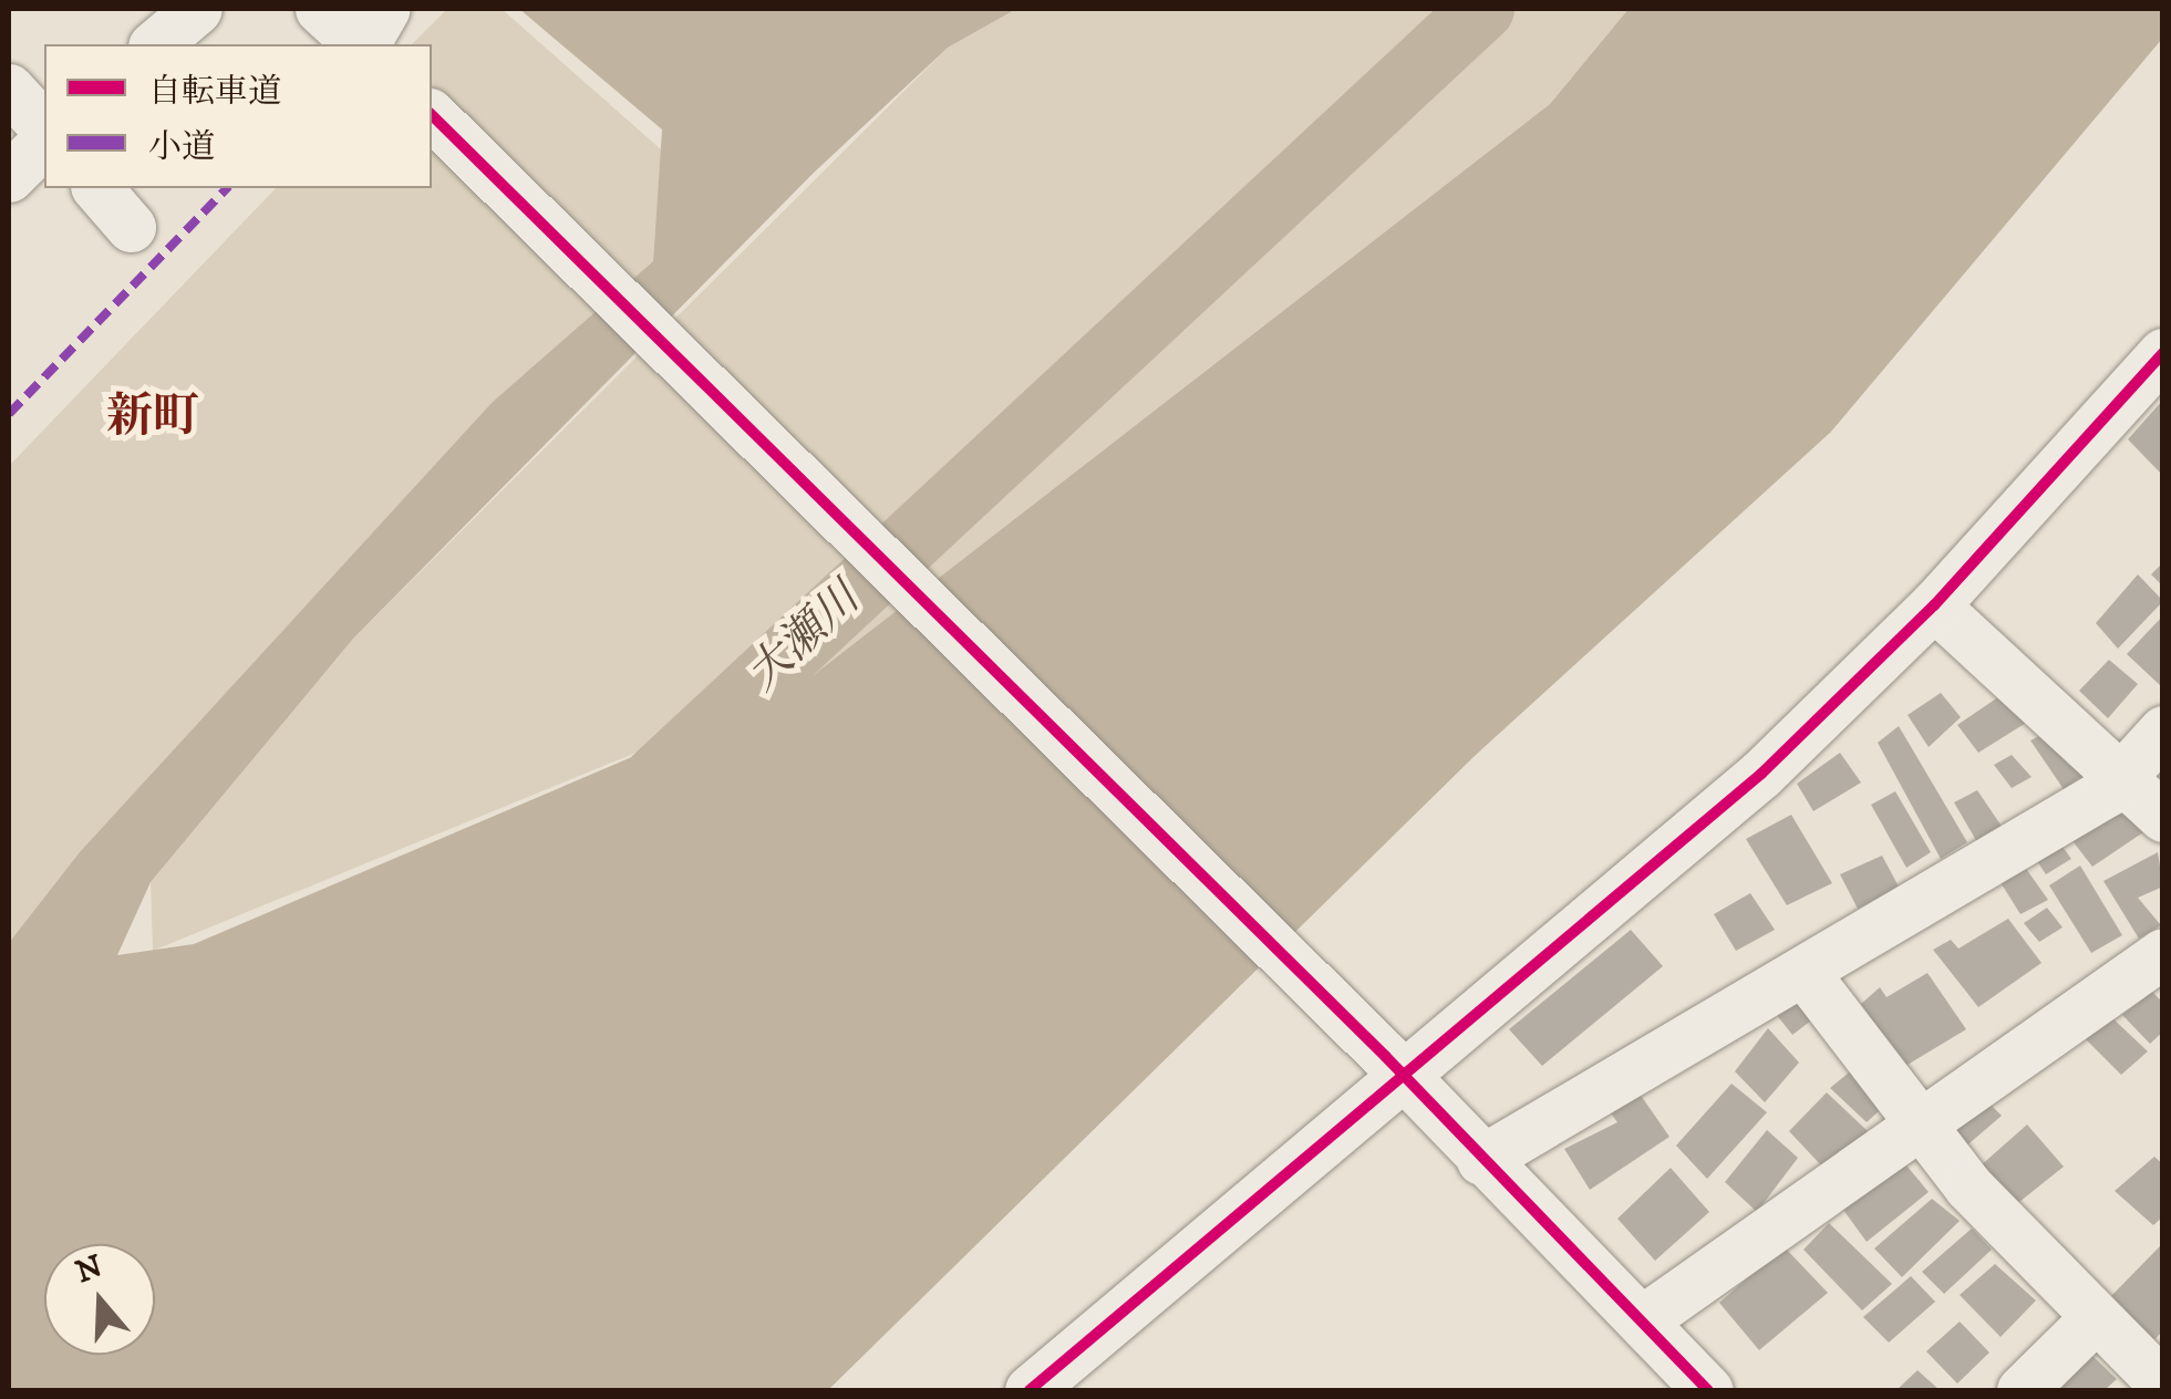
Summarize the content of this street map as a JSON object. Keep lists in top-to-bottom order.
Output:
{
  "districts": ["新町"],
  "water": ["大瀬川"],
  "legend": ["自転車道", "小道"],
  "north": "top"
}
